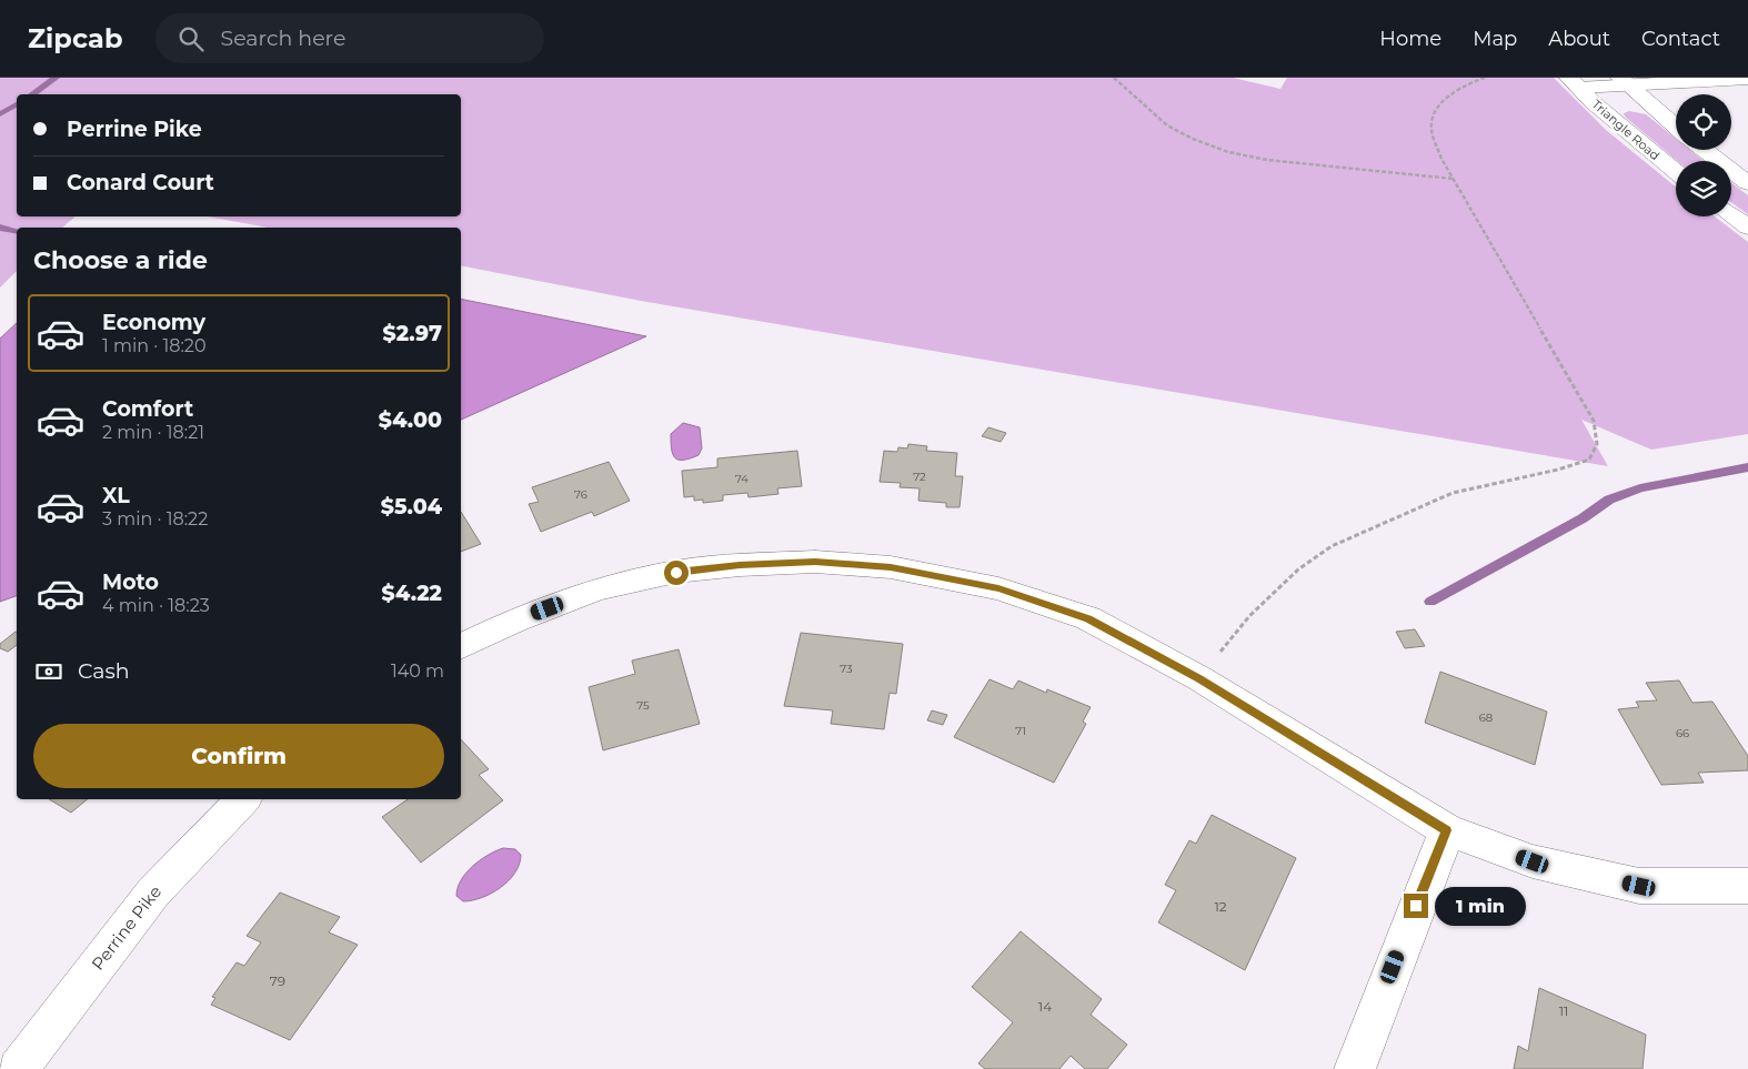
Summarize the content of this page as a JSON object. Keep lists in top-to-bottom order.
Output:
{
  "streets": {
    "street": ["Triangle Road", "Perrine Pike"]
  },
  "house_numbers": [
    "72",
    "74",
    "76",
    "73",
    "75",
    "68",
    "71",
    "66",
    "12",
    "79",
    "14",
    "11"
  ],
  "page": {
    "header": "Zipcab",
    "search": "Search here",
    "nav": [
      "Home",
      "Map",
      "About",
      "Contact"
    ],
    "banner": ["Perrine Pike", "Conard Court"],
    "heading": "Choose a ride",
    "list": [
      {
        "name": "Economy",
        "note": "1 min · 18:20",
        "value": "$2.97"
      },
      {
        "name": "Comfort",
        "note": "2 min · 18:21",
        "value": "$4.00"
      },
      {
        "name": "XL",
        "note": "3 min · 18:22",
        "value": "$5.04"
      },
      {
        "name": "Moto",
        "note": "4 min · 18:23",
        "value": "$4.22"
      }
    ],
    "pay": ["Cash", "140 m"],
    "buttons": "Confirm",
    "bubble": "1 min"
  }
}
